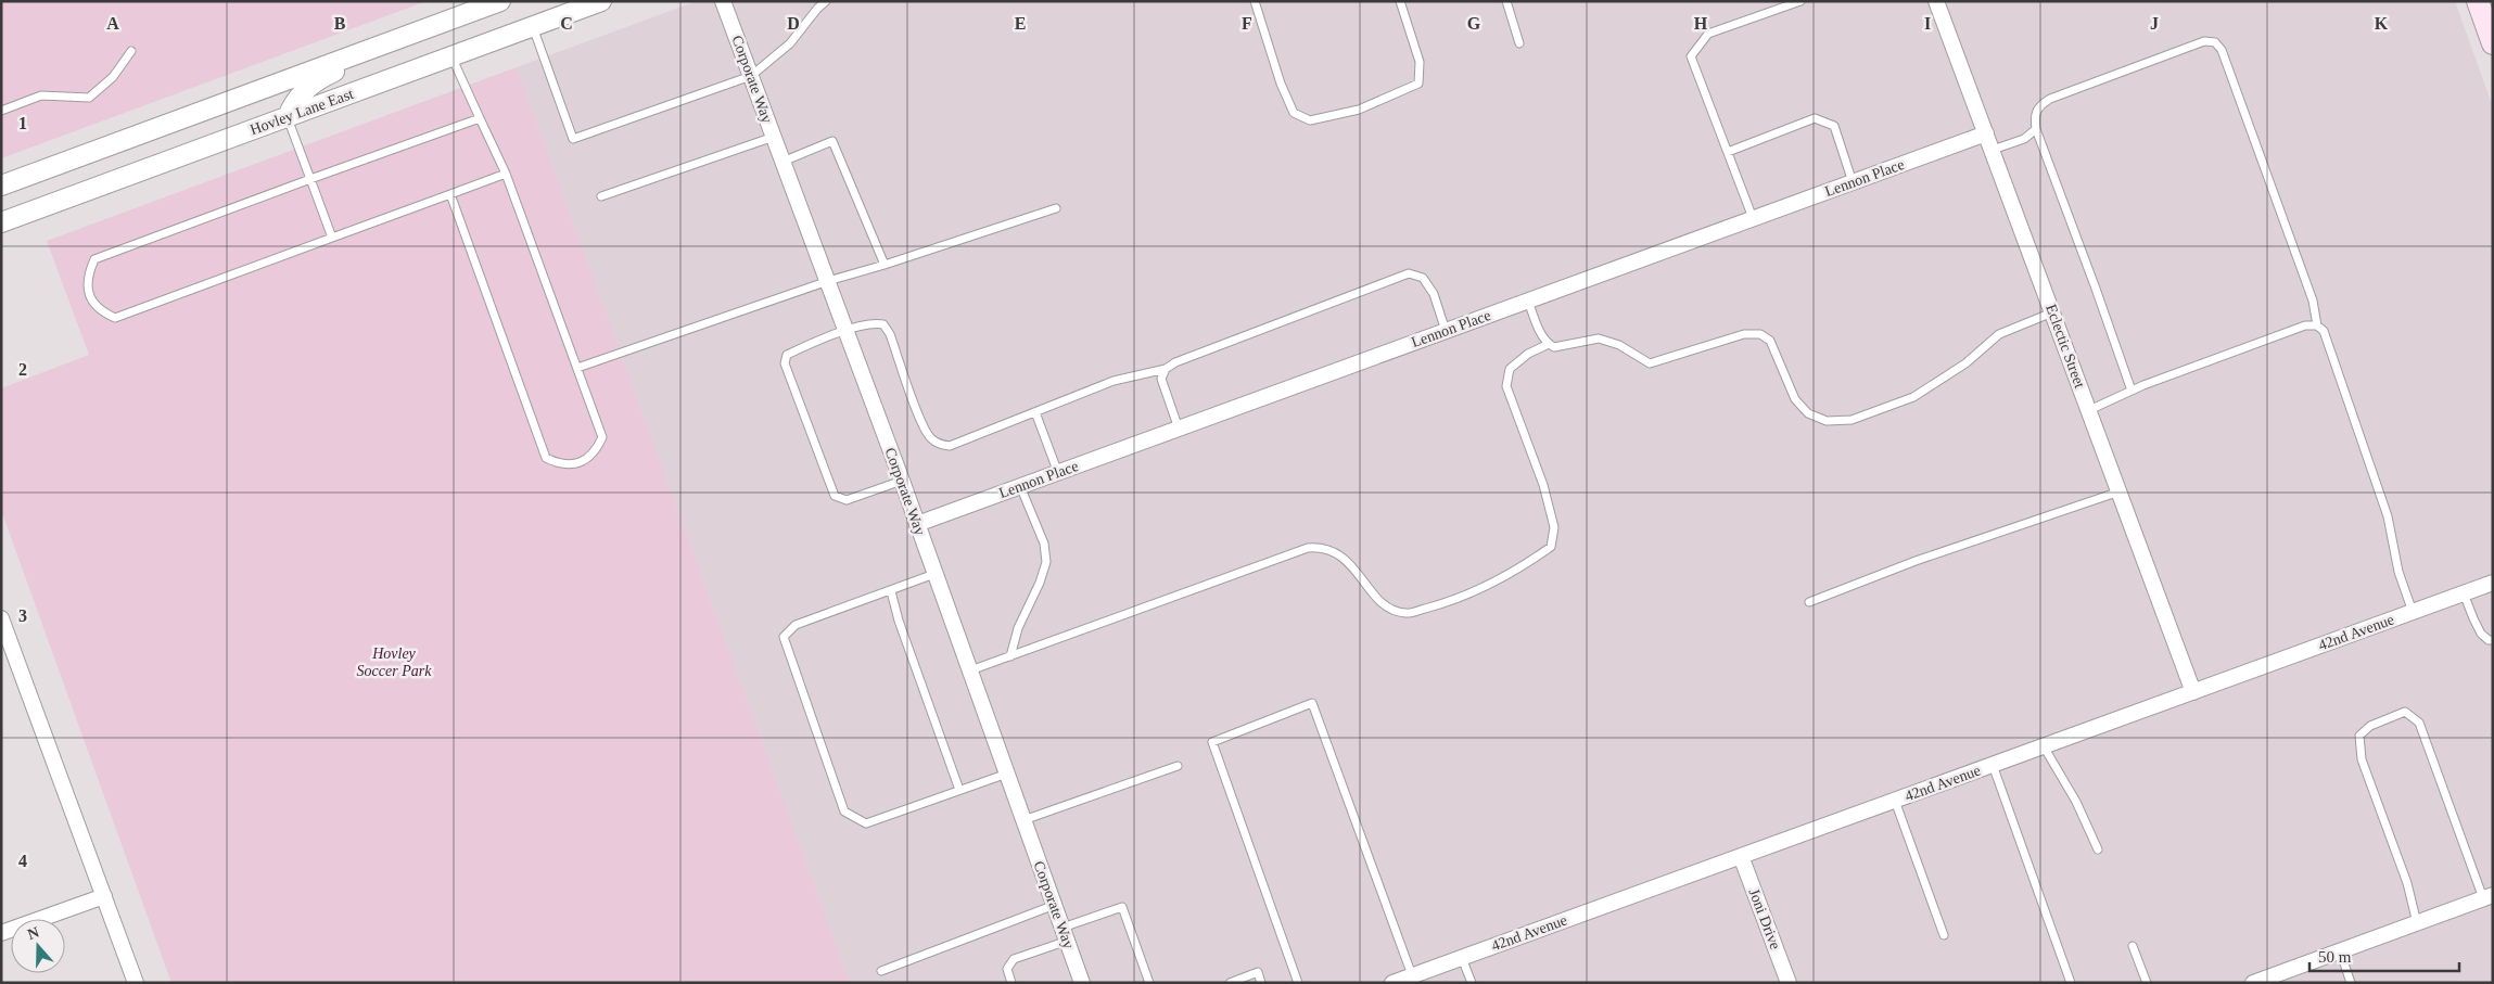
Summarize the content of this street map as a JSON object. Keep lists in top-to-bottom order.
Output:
{
  "streets": {
    "street": [
      "Corporate Way",
      "Hovley Lane East",
      "Lennon Place",
      "Eclectic Street",
      "42nd Avenue",
      "Joni Drive"
    ]
  },
  "crossings": [
    ["Corporate Way", "Lennon Place"],
    ["Lennon Place", "Eclectic Street"],
    ["Eclectic Street", "42nd Avenue"],
    ["42nd Avenue", "Joni Drive"]
  ],
  "parks": ["Hovley Soccer Park"],
  "scale_bar": "50 m",
  "north": "top",
  "grid": {
    "columns": [
      "A",
      "B",
      "C",
      "D",
      "E",
      "F",
      "G",
      "H",
      "I",
      "J",
      "K"
    ],
    "rows": [
      "1",
      "2",
      "3",
      "4"
    ]
  }
}
